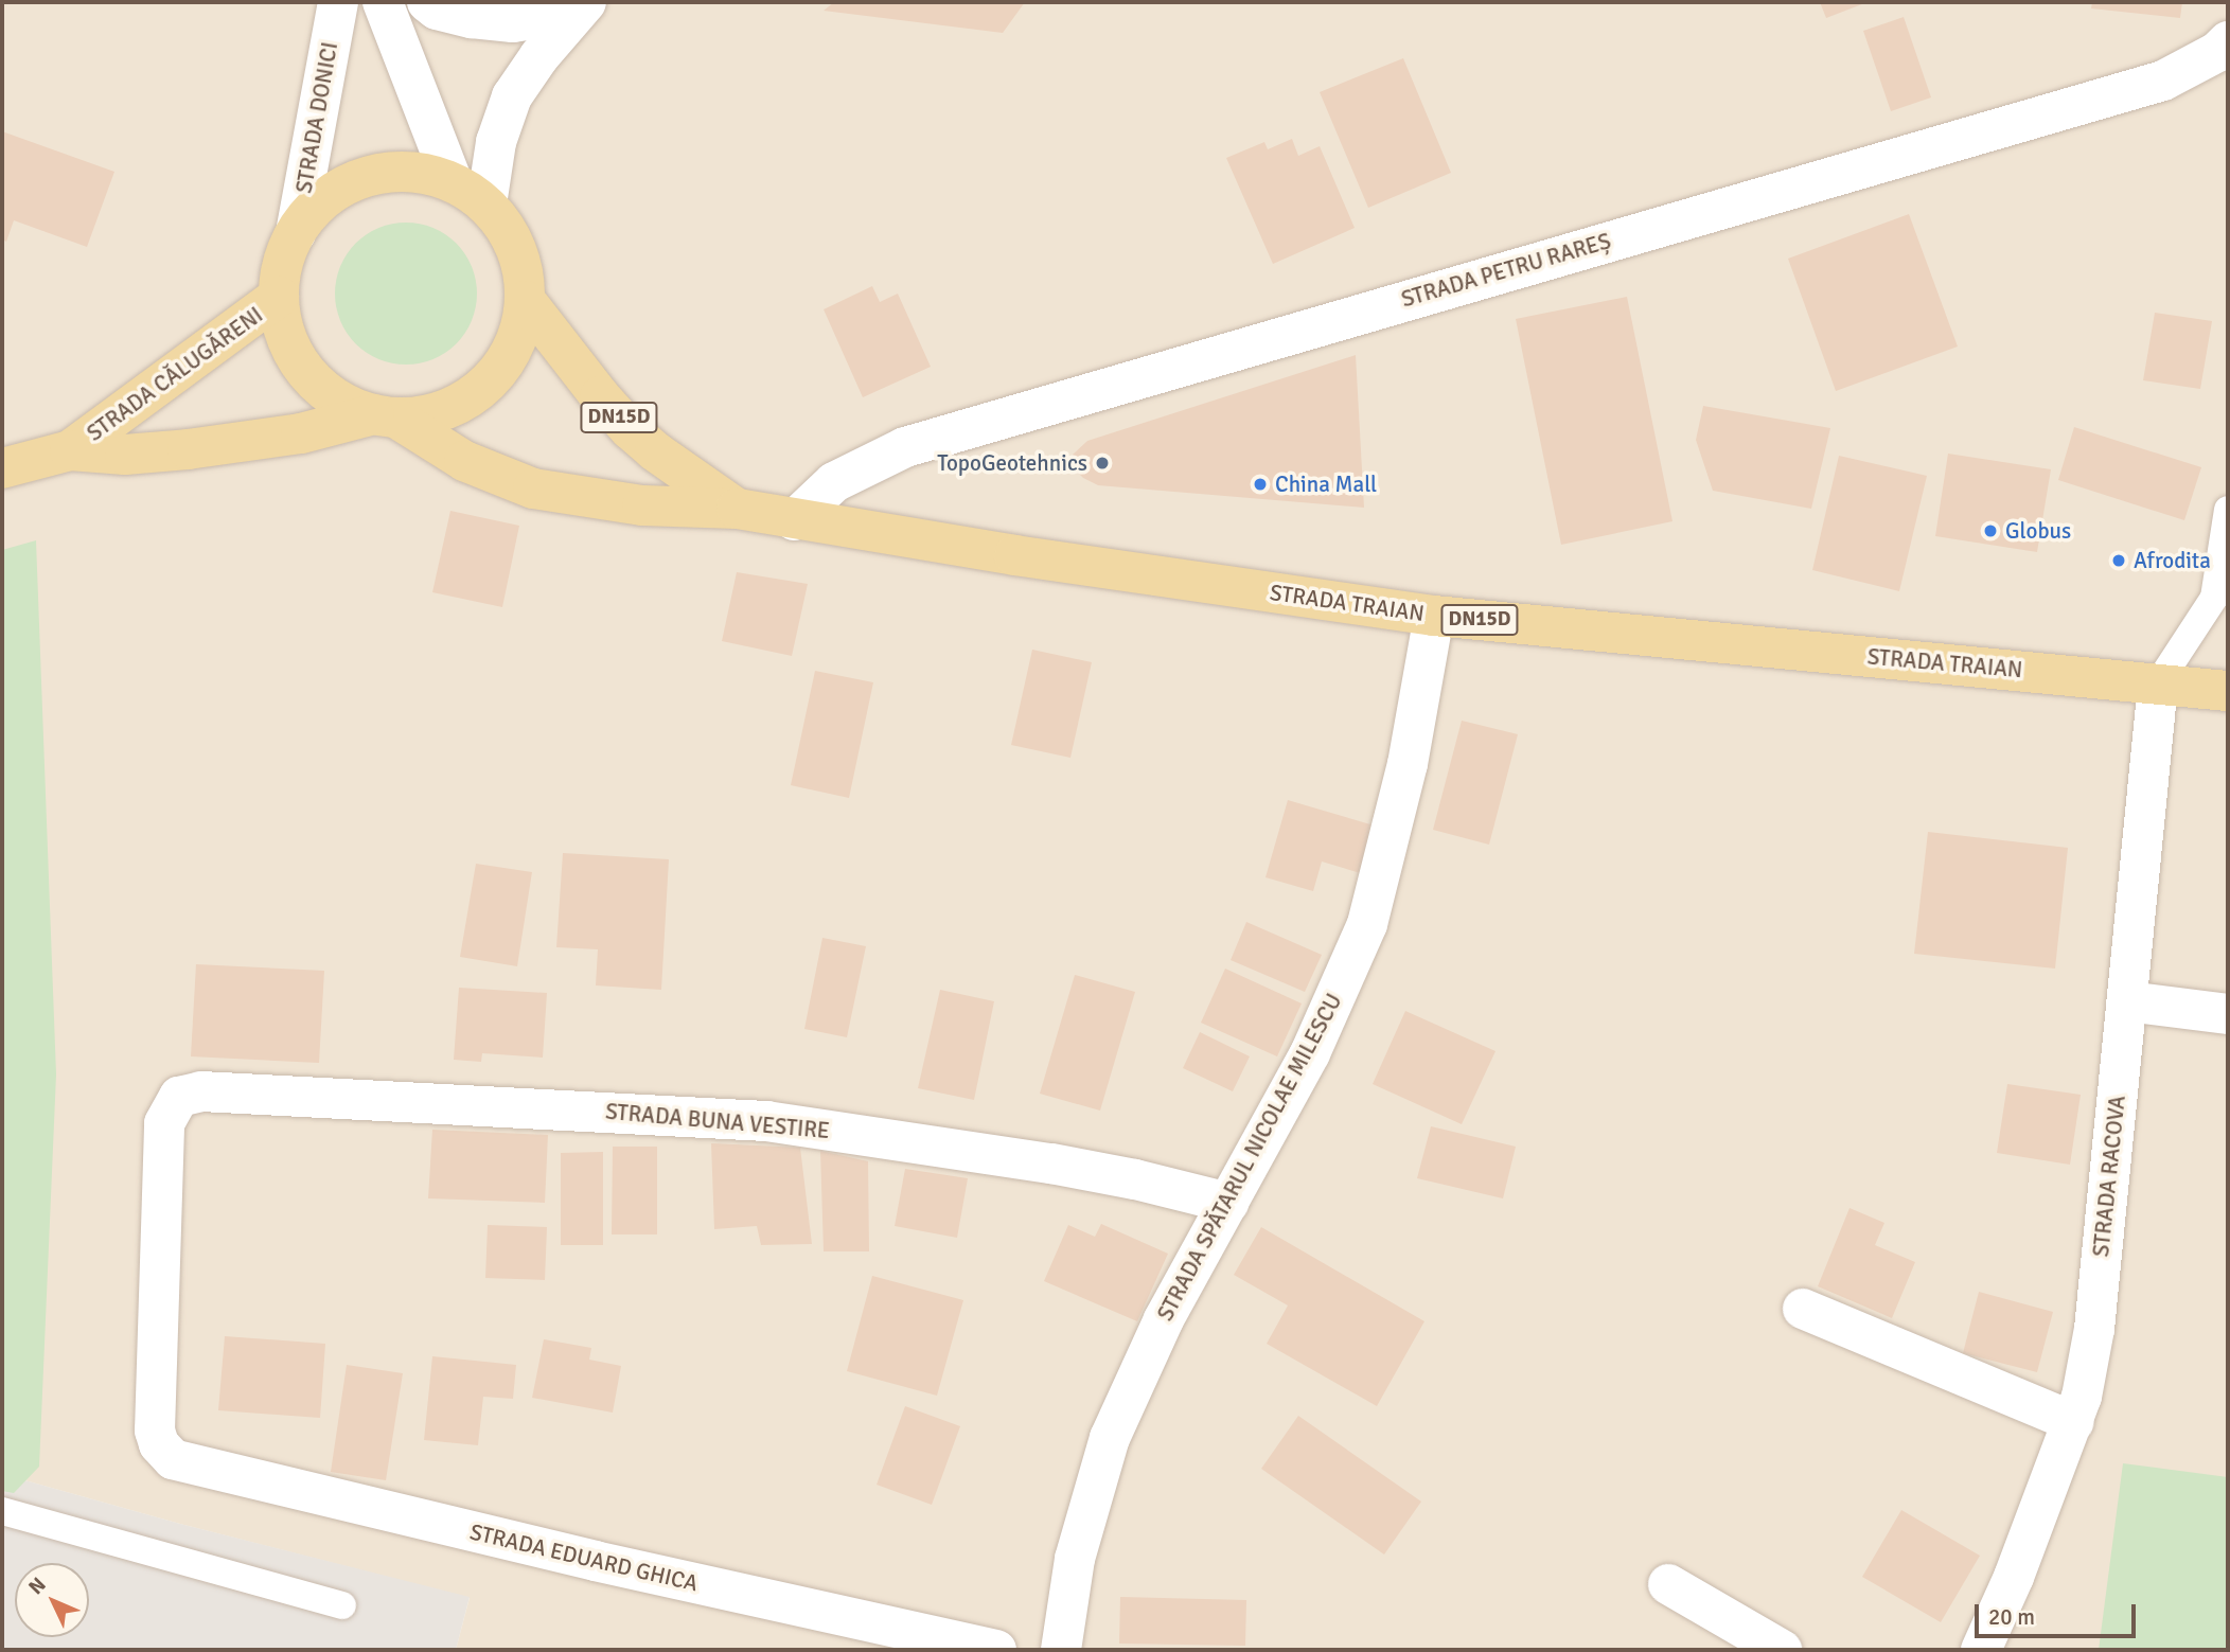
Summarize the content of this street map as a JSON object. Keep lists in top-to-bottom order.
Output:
{
  "streets": {
    "main road": ["STRADA CĂLUGĂRENI", "DN15D", "STRADA TRAIAN"],
    "street": [
      "STRADA DONICI",
      "STRADA PETRU RAREȘ",
      "STRADA BUNA VESTIRE",
      "STRADA SPĂTARUL NICOLAE MILESCU",
      "STRADA RACOVA",
      "STRADA EDUARD GHICA"
    ]
  },
  "crossings": [
    ["STRADA DONICI", "STRADA CĂLUGĂRENI"],
    ["STRADA DONICI", "STRADA TRAIAN"],
    ["STRADA PETRU RAREȘ", "STRADA TRAIAN"],
    ["STRADA CĂLUGĂRENI", "STRADA TRAIAN"],
    ["STRADA TRAIAN", "STRADA SPĂTARUL NICOLAE MILESCU"],
    ["STRADA TRAIAN", "STRADA RACOVA"],
    ["STRADA BUNA VESTIRE", "STRADA SPĂTARUL NICOLAE MILESCU"],
    ["STRADA BUNA VESTIRE", "STRADA EDUARD GHICA"]
  ],
  "places": [
    "TopoGeotehnics",
    "China Mall",
    "Globus",
    "Afrodita"
  ],
  "scale_bar": "20 m",
  "north": "top left"
}
